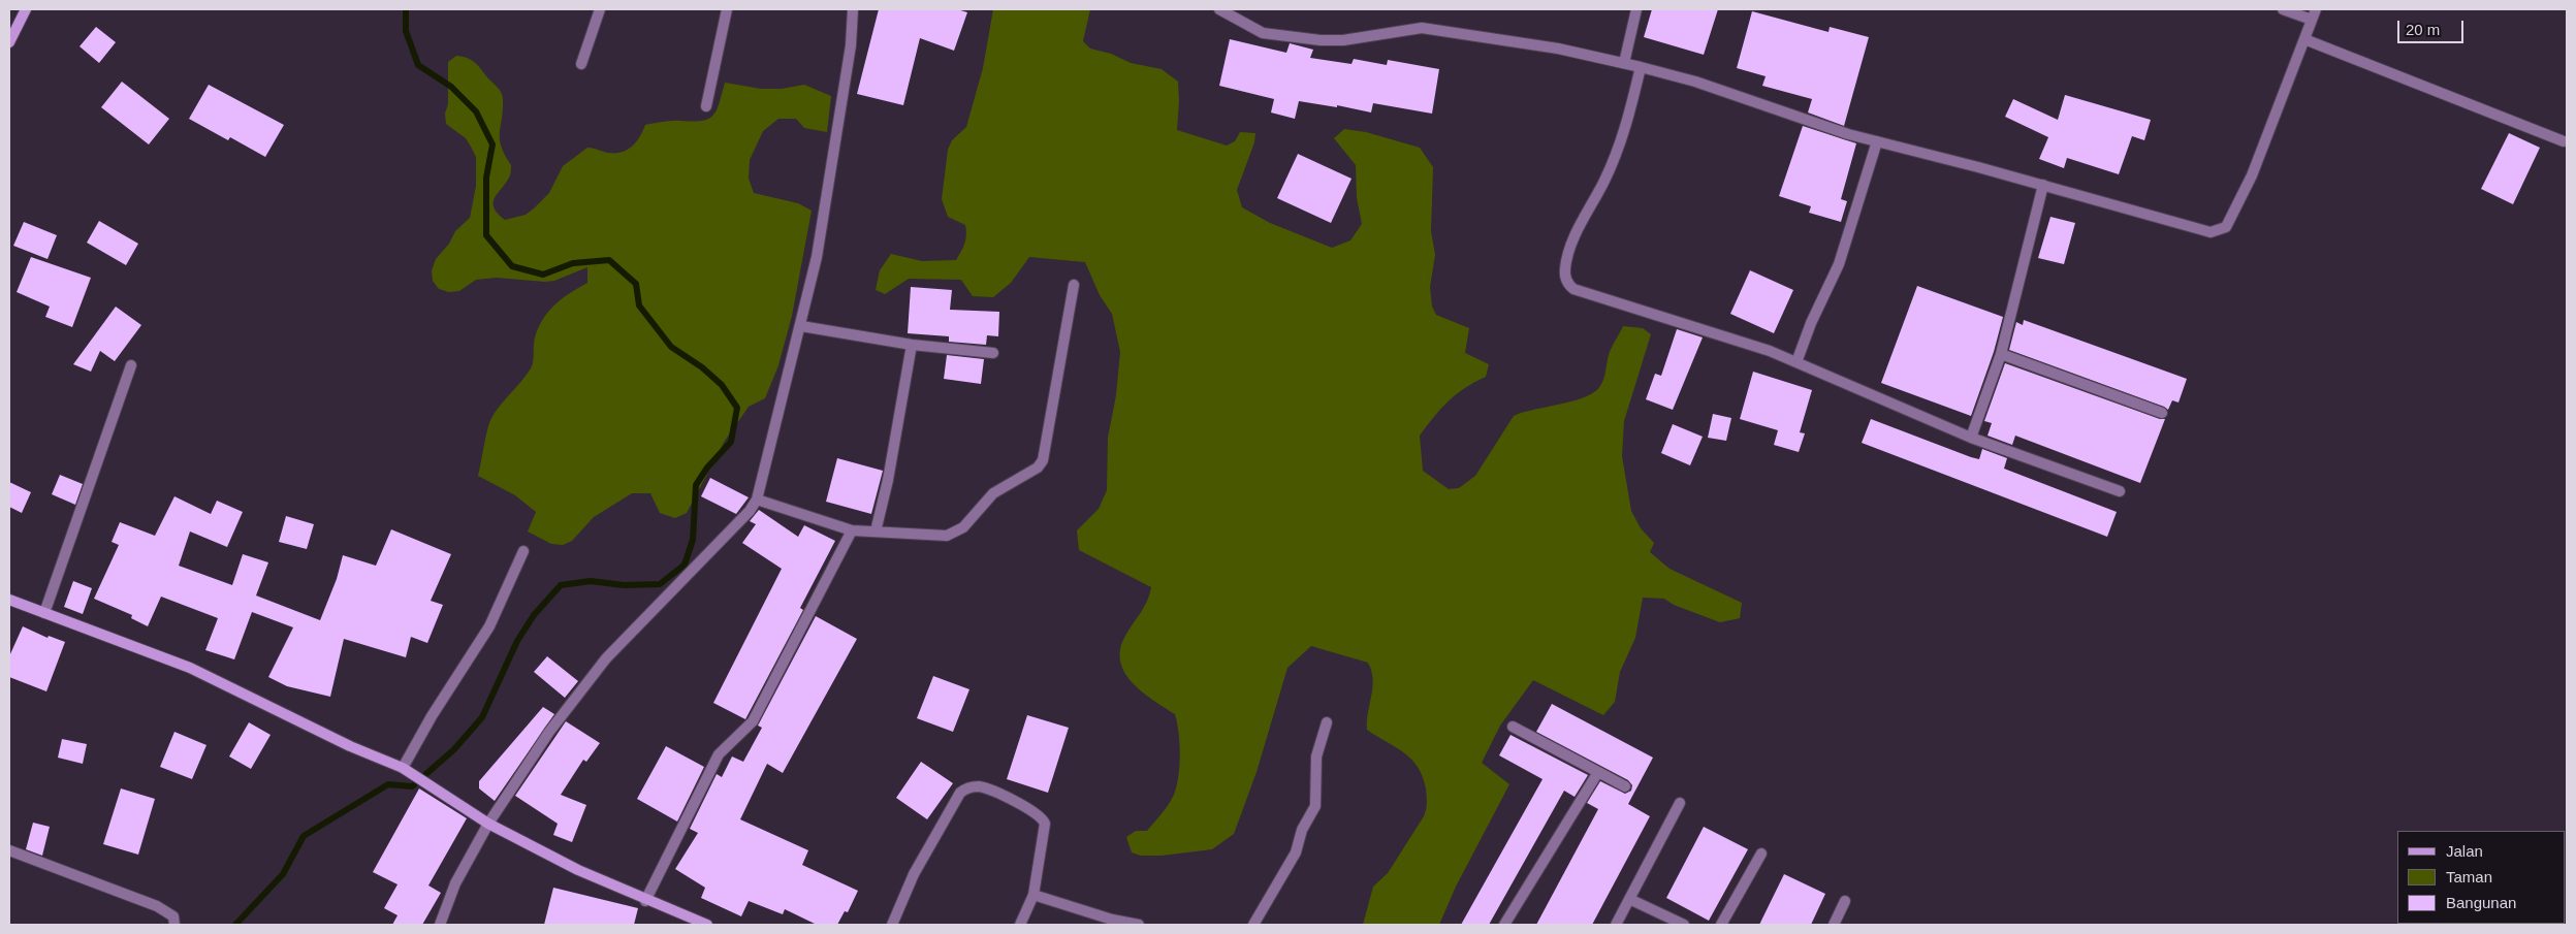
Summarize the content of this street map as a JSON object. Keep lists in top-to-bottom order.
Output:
{
  "legend": ["Jalan", "Taman", "Bangunan"],
  "scale_bar": "20 m"
}
